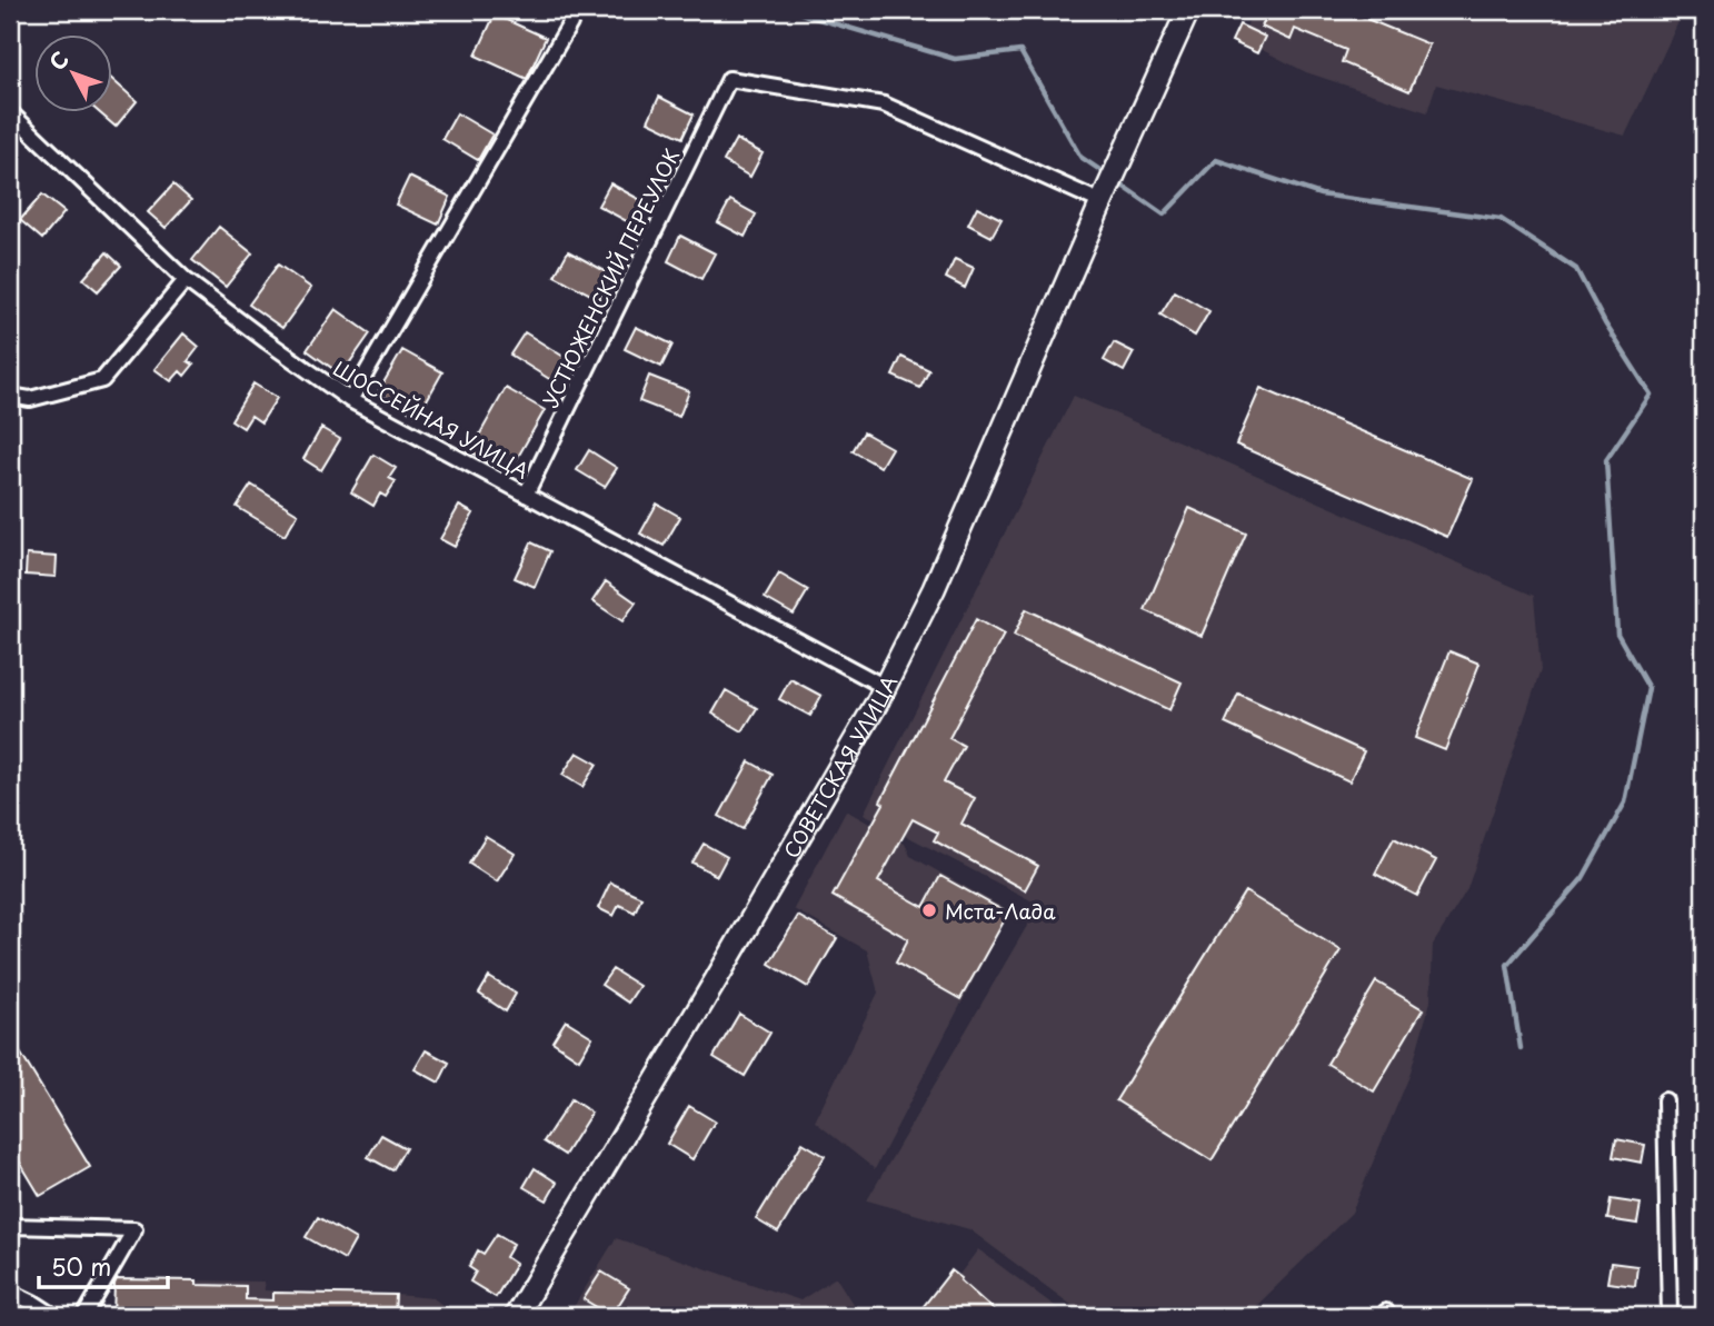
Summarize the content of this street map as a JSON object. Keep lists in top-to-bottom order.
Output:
{
  "streets": {
    "main road": ["СОВЕТСКАЯ УЛИЦА"],
    "street": ["УСТЮЖЕНСКИЙ ПЕРЕУЛОК", "ШОССЕЙНАЯ УЛИЦА"]
  },
  "crossings": [
    ["УСТЮЖЕНСКИЙ ПЕРЕУЛОК", "ШОССЕЙНАЯ УЛИЦА"],
    ["УСТЮЖЕНСКИЙ ПЕРЕУЛОК", "СОВЕТСКАЯ УЛИЦА"],
    ["ШОССЕЙНАЯ УЛИЦА", "СОВЕТСКАЯ УЛИЦА"]
  ],
  "places": ["Мста-Лада"],
  "scale_bar": "50 m",
  "north": "top left"
}
